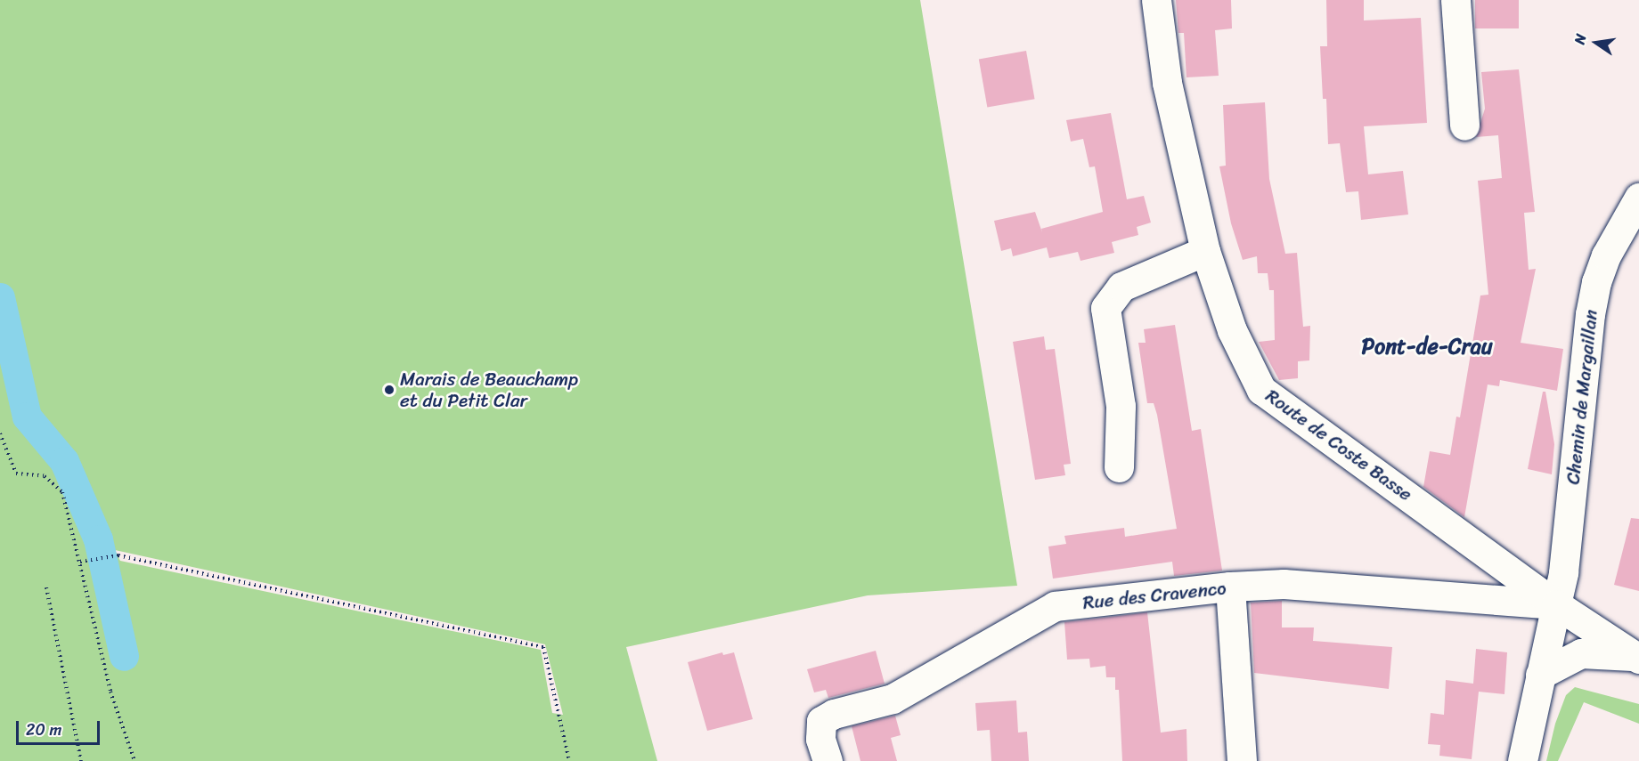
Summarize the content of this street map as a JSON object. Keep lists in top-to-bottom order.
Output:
{
  "streets": {
    "street": ["Chemin de Margaillan", "Route de Coste Basse", "Rue des Cravenco"]
  },
  "crossings": [
    ["Chemin de Margaillan", "Route de Coste Basse"],
    ["Chemin de Margaillan", "Rue des Cravenco"],
    ["Route de Coste Basse", "Rue des Cravenco"]
  ],
  "districts": ["Pont-de-Crau"],
  "places": ["Marais de Beauchamp et du Petit Clar"],
  "scale_bar": "20 m",
  "north": "left"
}
